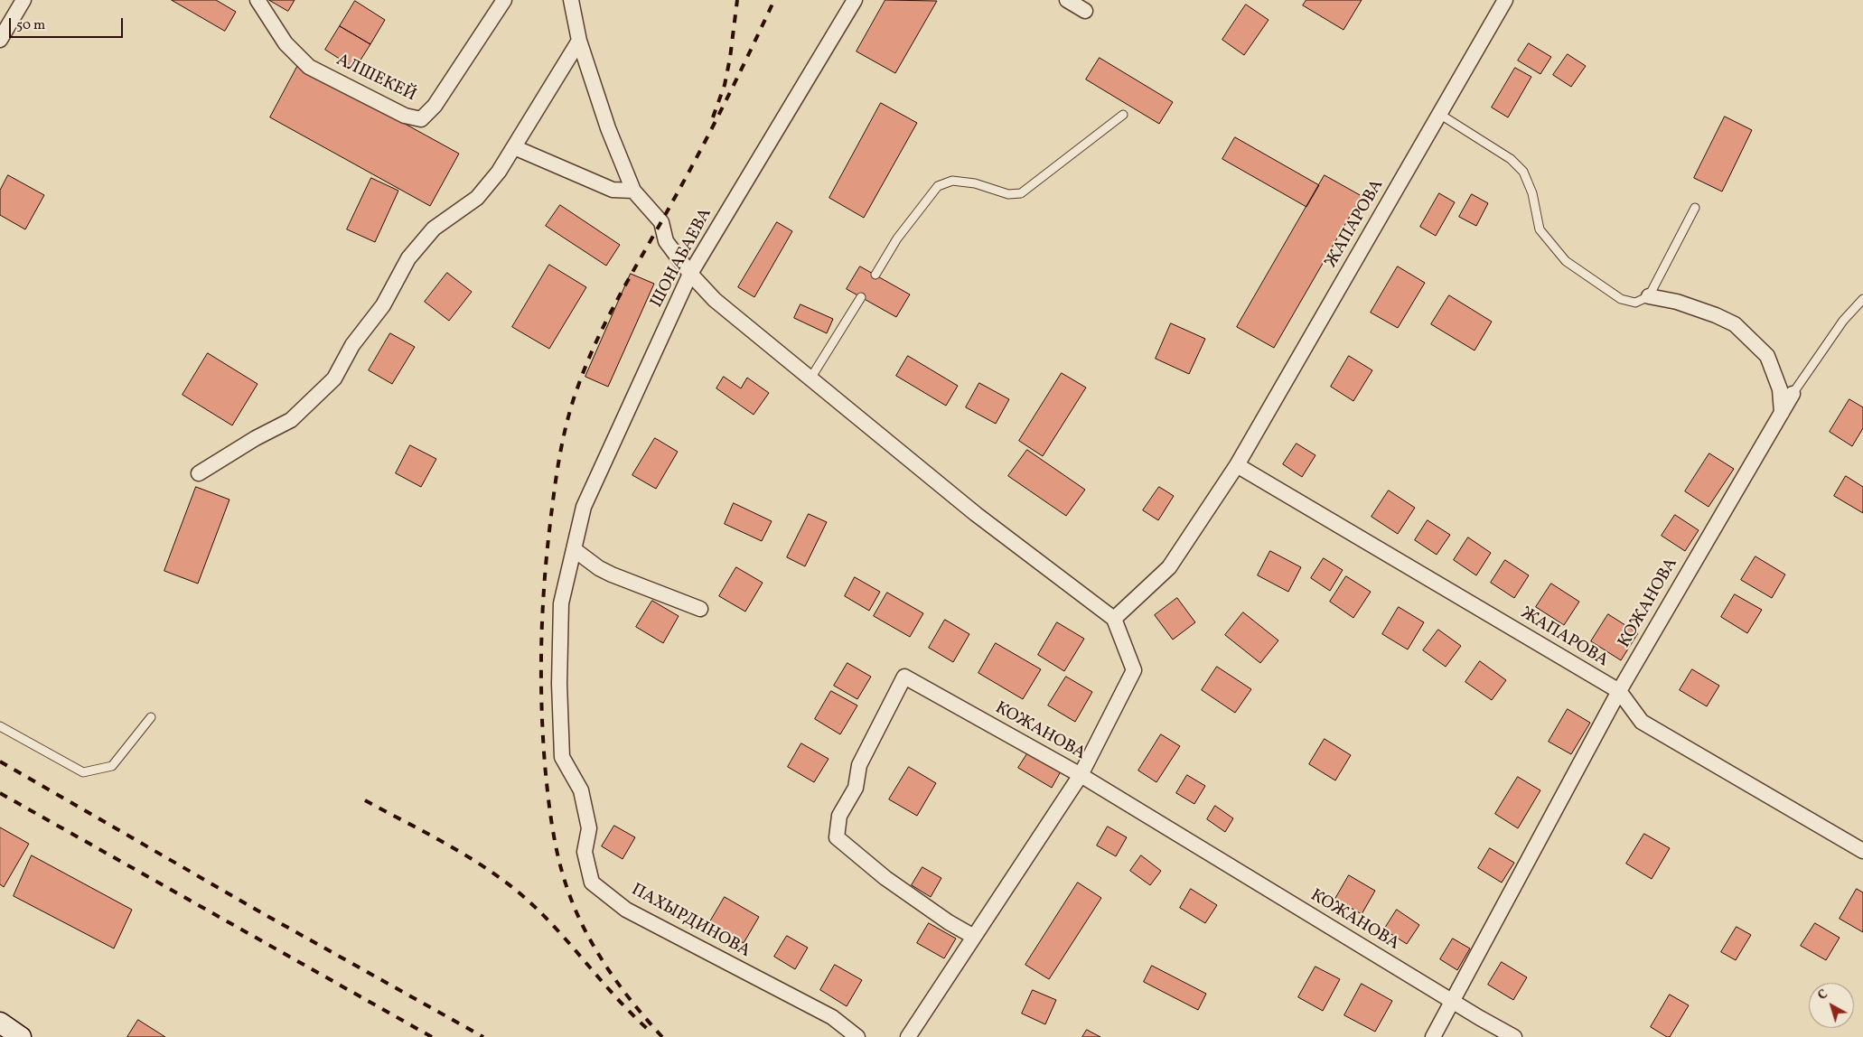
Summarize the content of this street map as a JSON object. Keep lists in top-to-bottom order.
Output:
{
  "streets": {
    "street": [
      "АЛШЕКЕЙ",
      "ЖАПАРОВА",
      "ШОНАБАЕВА",
      "КОЖАНОВА",
      "ПАХЫРДИНОВА"
    ]
  },
  "crossings": [
    ["ЖАПАРОВА", "КОЖАНОВА"],
    ["ШОНАБАЕВА", "ПАХЫРДИНОВА"]
  ],
  "scale_bar": "50 m",
  "north": "top left"
}
